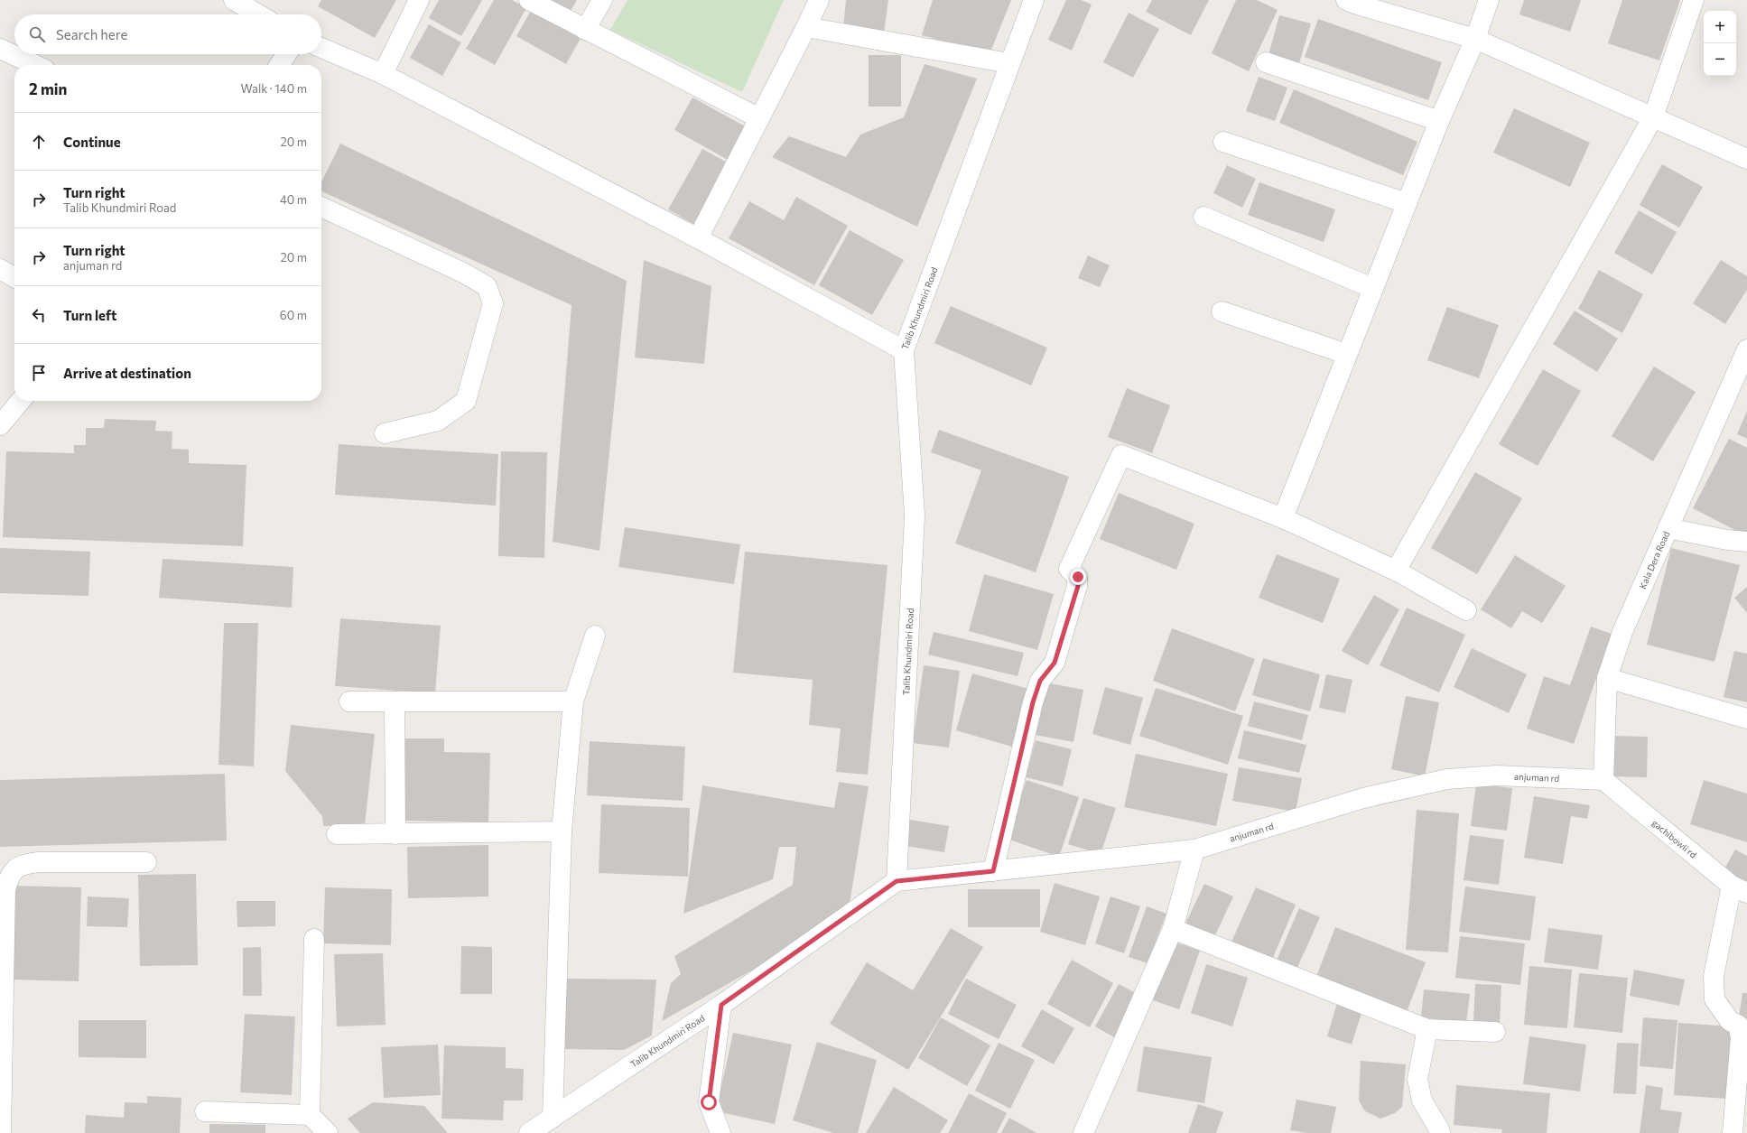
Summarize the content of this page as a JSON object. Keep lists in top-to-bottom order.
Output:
{
  "streets": {
    "street": [
      "Talib Khundmiri Road",
      "Kala Dera Road",
      "anjuman rd",
      "gachibowli rd"
    ]
  },
  "crossings": [
    ["Talib Khundmiri Road", "anjuman rd"],
    ["Kala Dera Road", "anjuman rd"],
    ["Kala Dera Road", "gachibowli rd"],
    ["anjuman rd", "gachibowli rd"]
  ],
  "page": {
    "map_buttons": ["+", "−"],
    "search": "Search here",
    "heading": ["2 min", "Walk · 140 m"],
    "list": [
      ["Continue", "20 m"],
      ["Turn right", "Talib Khundmiri Road", "40 m"],
      ["Turn right", "anjuman rd", "20 m"],
      ["Turn left", "60 m"],
      "Arrive at destination"
    ]
  }
}
